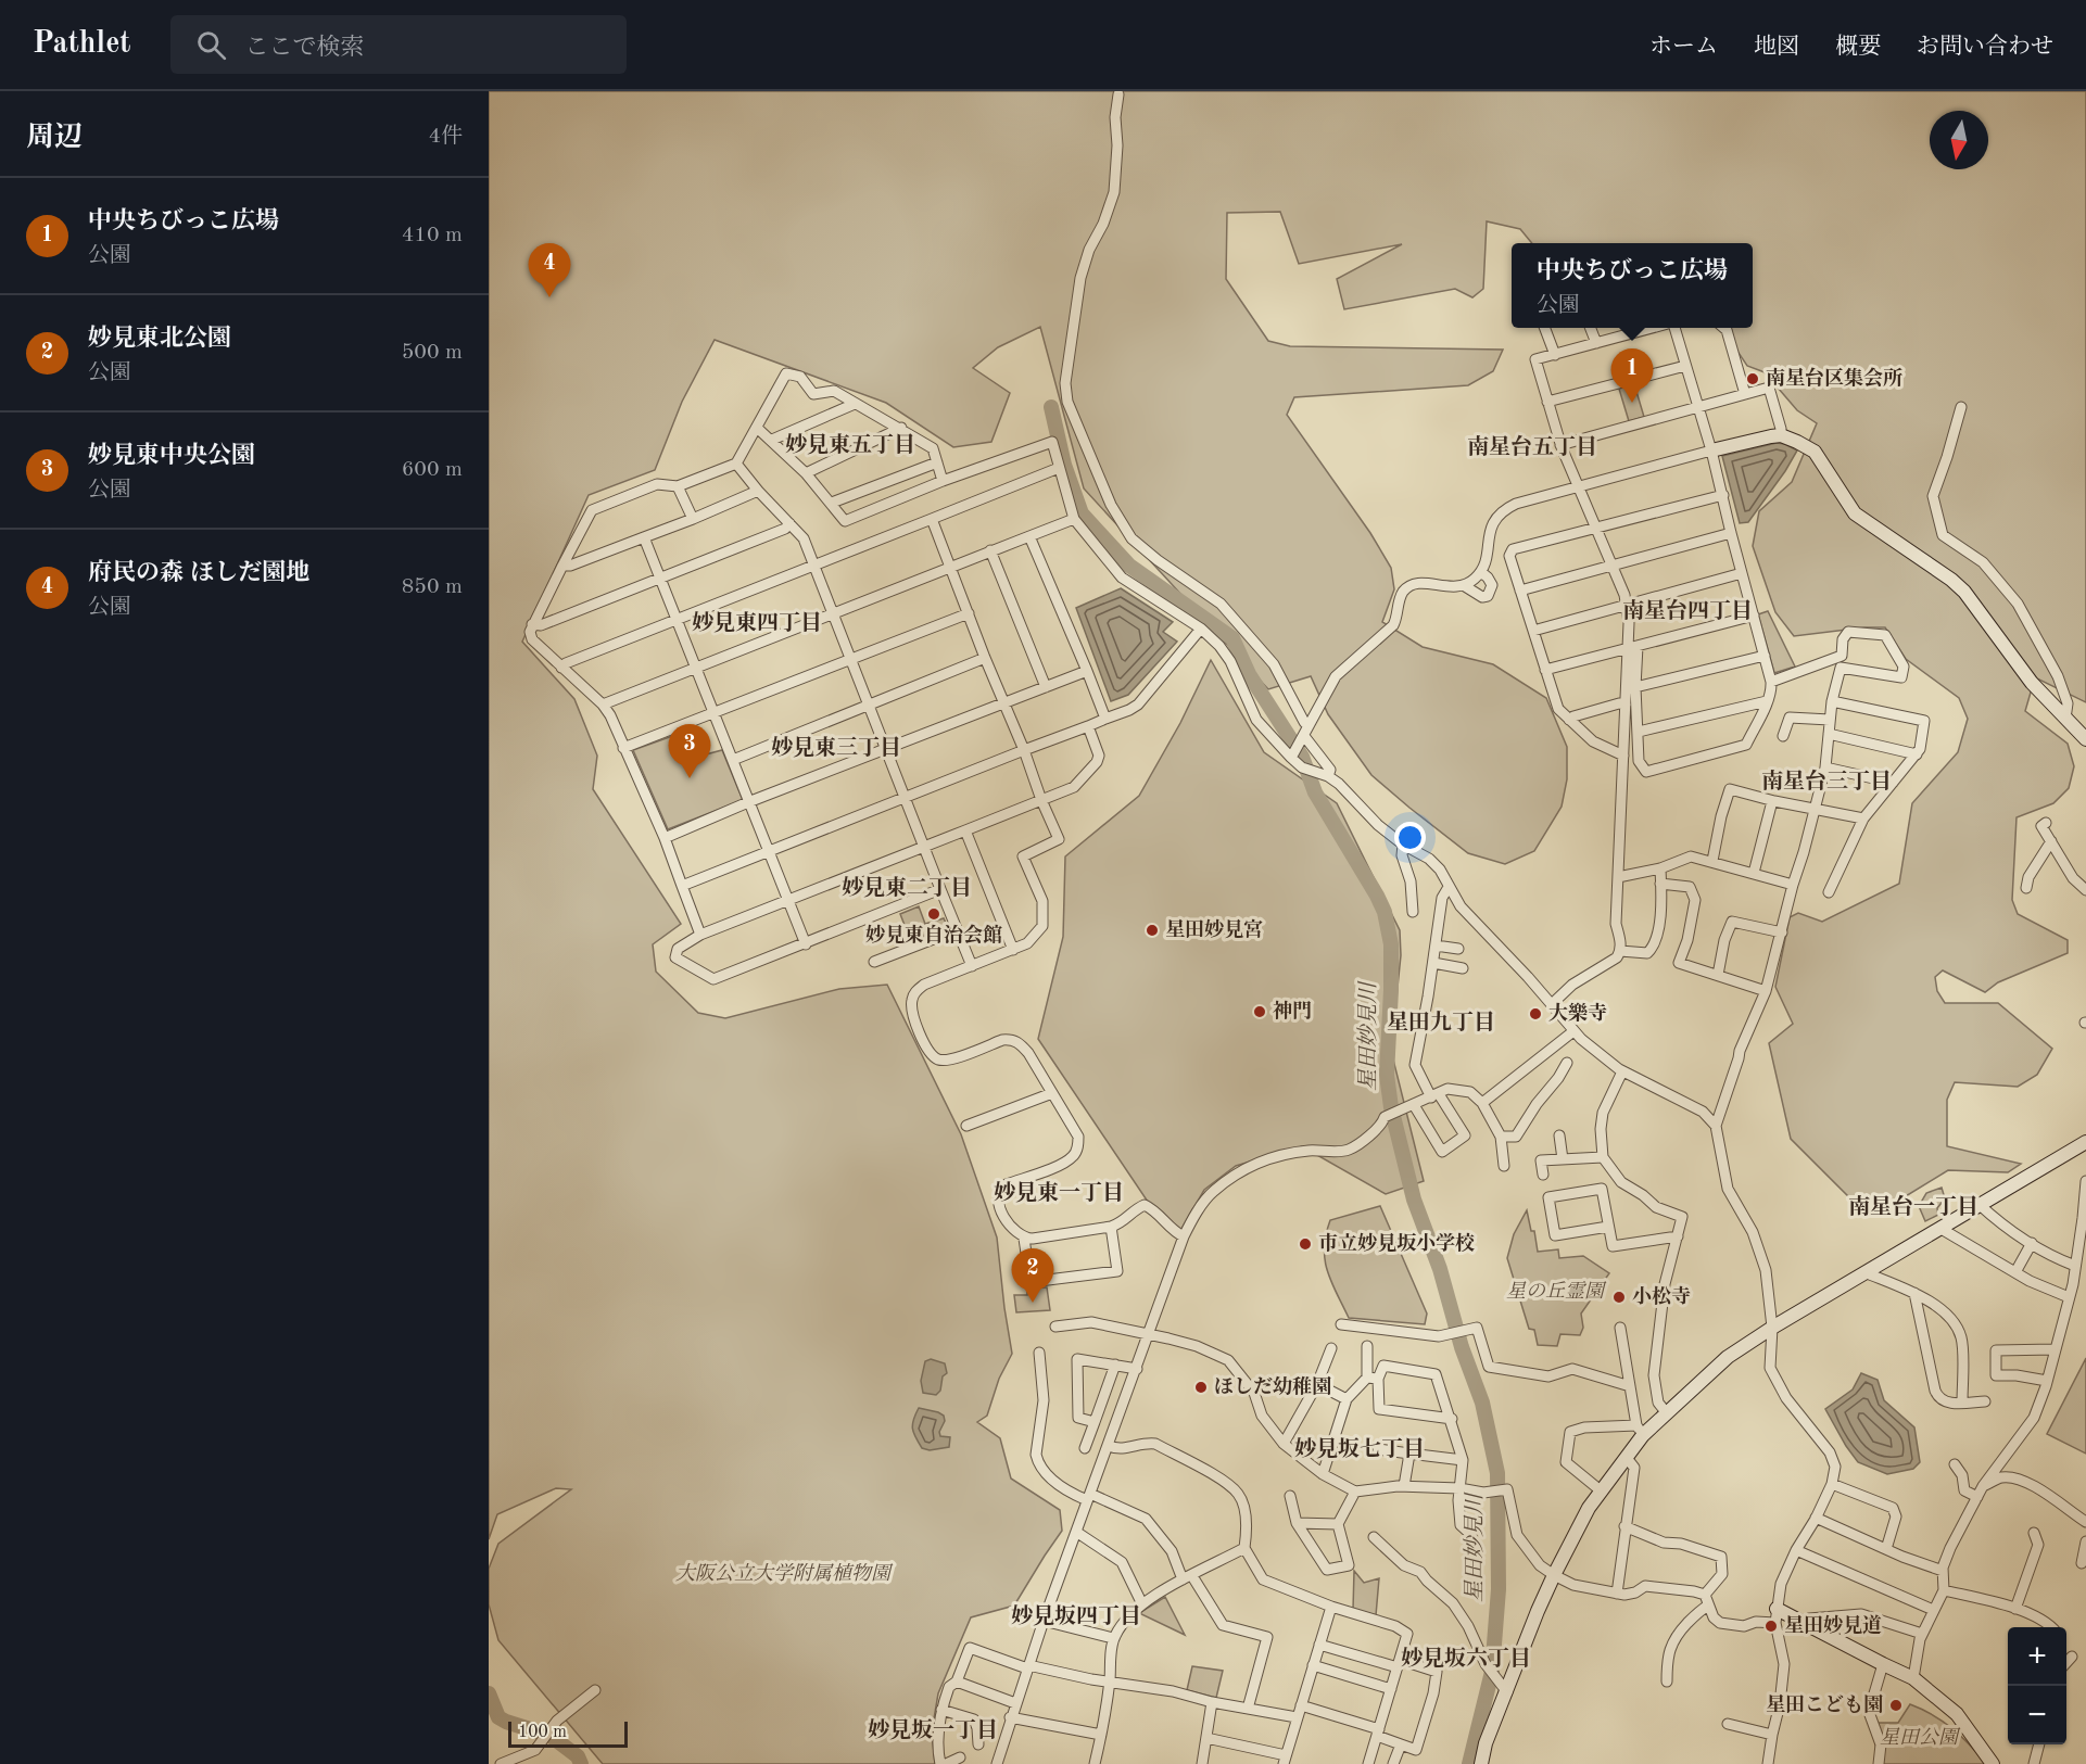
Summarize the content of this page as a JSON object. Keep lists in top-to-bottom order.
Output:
{
  "districts": [
    "妙見東五丁目",
    "南星台五丁目",
    "南星台四丁目",
    "妙見東四丁目",
    "妙見東三丁目",
    "南星台三丁目",
    "妙見東二丁目",
    "星田九丁目",
    "妙見東一丁目",
    "南星台一丁目",
    "妙見坂七丁目",
    "妙見坂四丁目",
    "妙見坂六丁目",
    "妙見坂一丁目"
  ],
  "water": ["星田妙見川"],
  "parks": ["星の丘霊園", "大阪公立大学附属植物園", "星田公園"],
  "places": [
    "南星台区集会所",
    "妙見東自治会館",
    "星田妙見宮",
    "神門",
    "大樂寺",
    "市立妙見坂小学校",
    "小松寺",
    "ほしだ幼稚園",
    "星田妙見道",
    "星田こども園"
  ],
  "scale_bar": "100 m",
  "north": "bottom",
  "page": {
    "header": "Pathlet",
    "search": "ここで検索",
    "nav": [
      "ホーム",
      "地図",
      "概要",
      "お問い合わせ"
    ],
    "heading": ["周辺", "4件"],
    "list": [
      {
        "mark": "1",
        "name": "中央ちびっこ広場",
        "note": "公園",
        "value": "410 m"
      },
      {
        "mark": "2",
        "name": "妙見東北公園",
        "note": "公園",
        "value": "500 m"
      },
      {
        "mark": "3",
        "name": "妙見東中央公園",
        "note": "公園",
        "value": "600 m"
      },
      {
        "mark": "4",
        "name": "府民の森 ほしだ園地",
        "note": "公園",
        "value": "850 m"
      }
    ],
    "popup": ["中央ちびっこ広場", "公園"],
    "pins": [
      "4",
      "1",
      "3",
      "2"
    ],
    "map_buttons": ["+", "−"],
    "scale": "100 m"
  }
}
